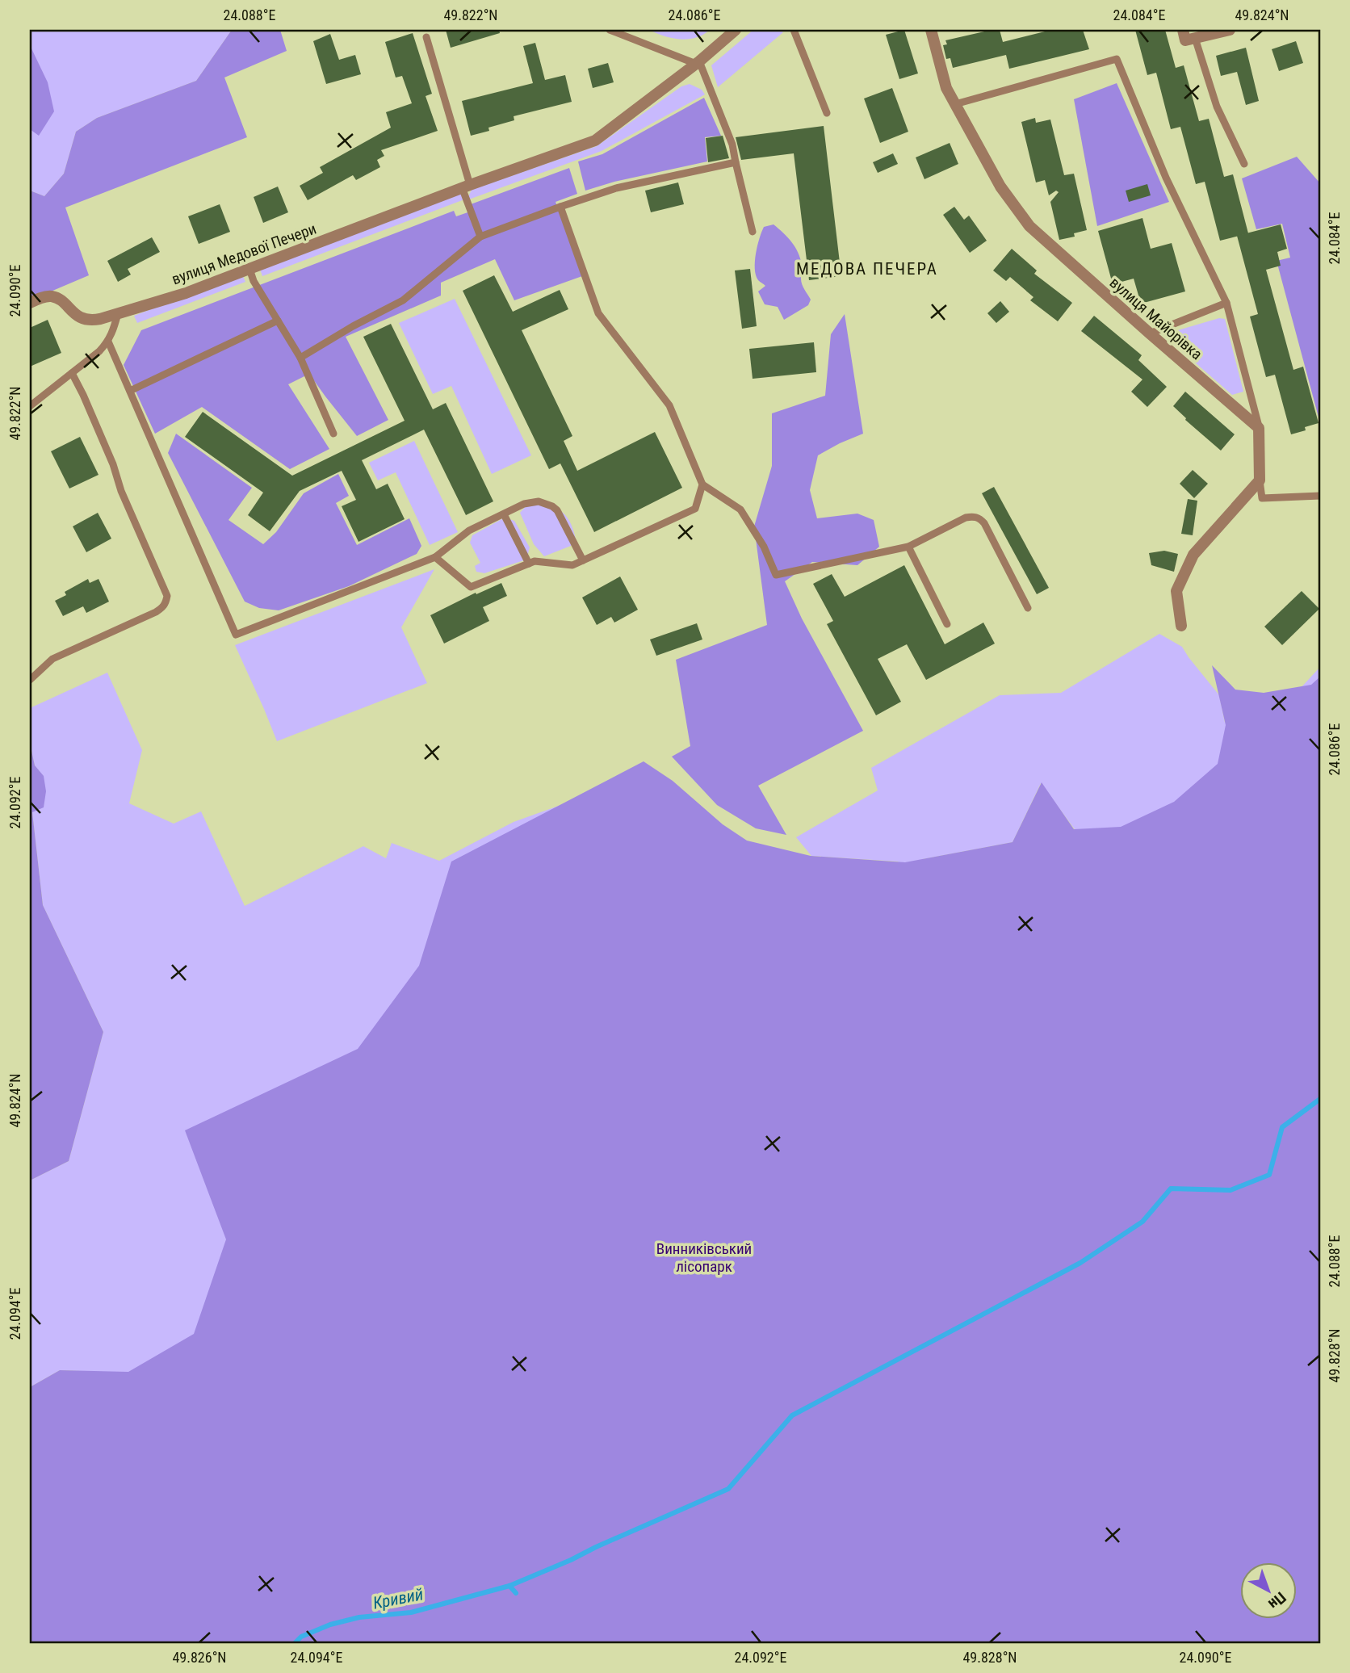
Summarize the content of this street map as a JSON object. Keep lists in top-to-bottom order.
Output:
{
  "streets": {
    "street": ["вулиця Медової Печери", "вулиця Майорівка"]
  },
  "districts": ["МЕДОВА ПЕЧЕРА"],
  "water": ["Кривий"],
  "parks": ["Винниківський лісопарк"],
  "north": "bottom right",
  "coordinates": [
    "24.088°E",
    "49.822°N",
    "24.086°E",
    "24.084°E",
    "49.824°N",
    "24.090°E",
    "24.092°E",
    "24.094°E",
    "49.828°N",
    "49.826°N"
  ]
}
